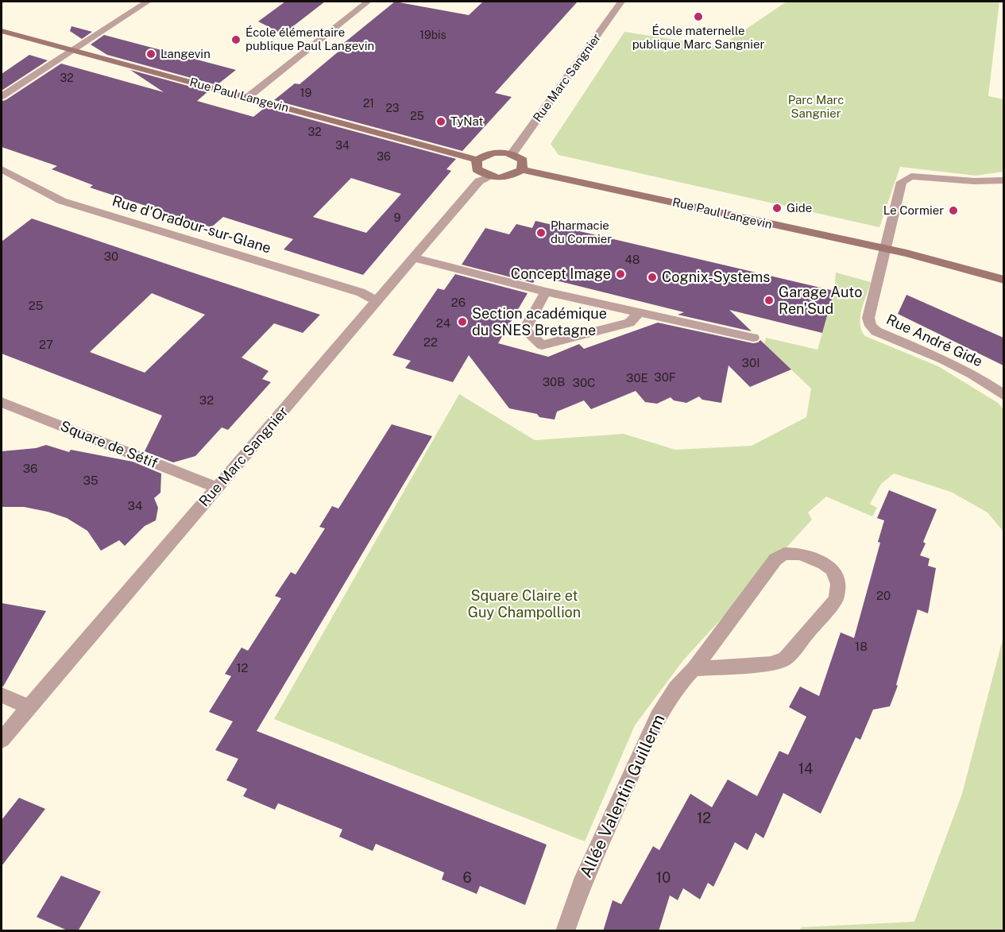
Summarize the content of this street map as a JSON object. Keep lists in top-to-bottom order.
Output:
{
  "streets": {
    "street": [
      "Rue Marc Sangnier",
      "Rue Paul Langevin",
      "Rue d'Oradour-sur-Glane",
      "Rue André Gide",
      "Square de Sétif",
      "Allée Valentin Guillerm"
    ]
  },
  "crossings": [
    ["Rue Marc Sangnier", "Rue d'Oradour-sur-Glane"],
    ["Rue Marc Sangnier", "Square de Sétif"],
    ["Rue Paul Langevin", "Rue André Gide"]
  ],
  "parks": ["Parc Marc Sangnier", "Square Claire et Guy Champollion"],
  "places": [
    "École maternelle publique Marc Sangnier",
    "École élémentaire publique Paul Langevin",
    "Langevin",
    "TyNat",
    "Gide",
    "Le Cormier",
    "Pharmacie du Cormier",
    "Concept Image",
    "Cognix-Systems",
    "Garage Auto Ren'Sud",
    "Section académique du SNES Bretagne"
  ],
  "house_numbers": [
    "19bis",
    "32",
    "19",
    "21",
    "23",
    "25",
    "32",
    "34",
    "36",
    "9",
    "30",
    "48",
    "26",
    "25",
    "24",
    "22",
    "27",
    "30I",
    "30F",
    "30E",
    "30B",
    "30C",
    "32",
    "36",
    "35",
    "34",
    "20",
    "18",
    "12",
    "14",
    "12",
    "6",
    "10"
  ]
}
